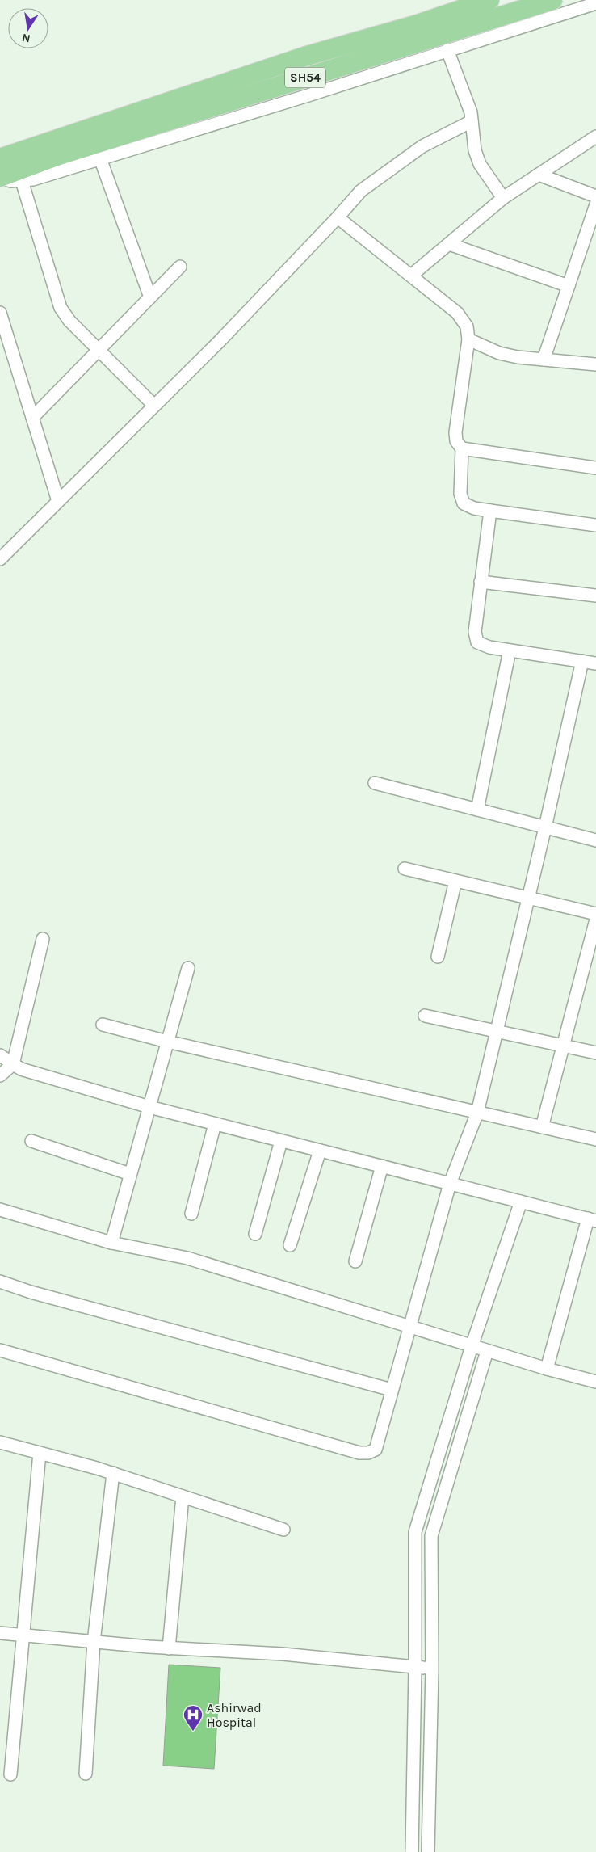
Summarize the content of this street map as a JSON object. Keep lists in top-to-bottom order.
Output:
{
  "streets": {
    "main road": ["SH54"]
  },
  "places": {
    "hospital": ["Ashirwad Hospital"]
  },
  "north": "bottom"
}
